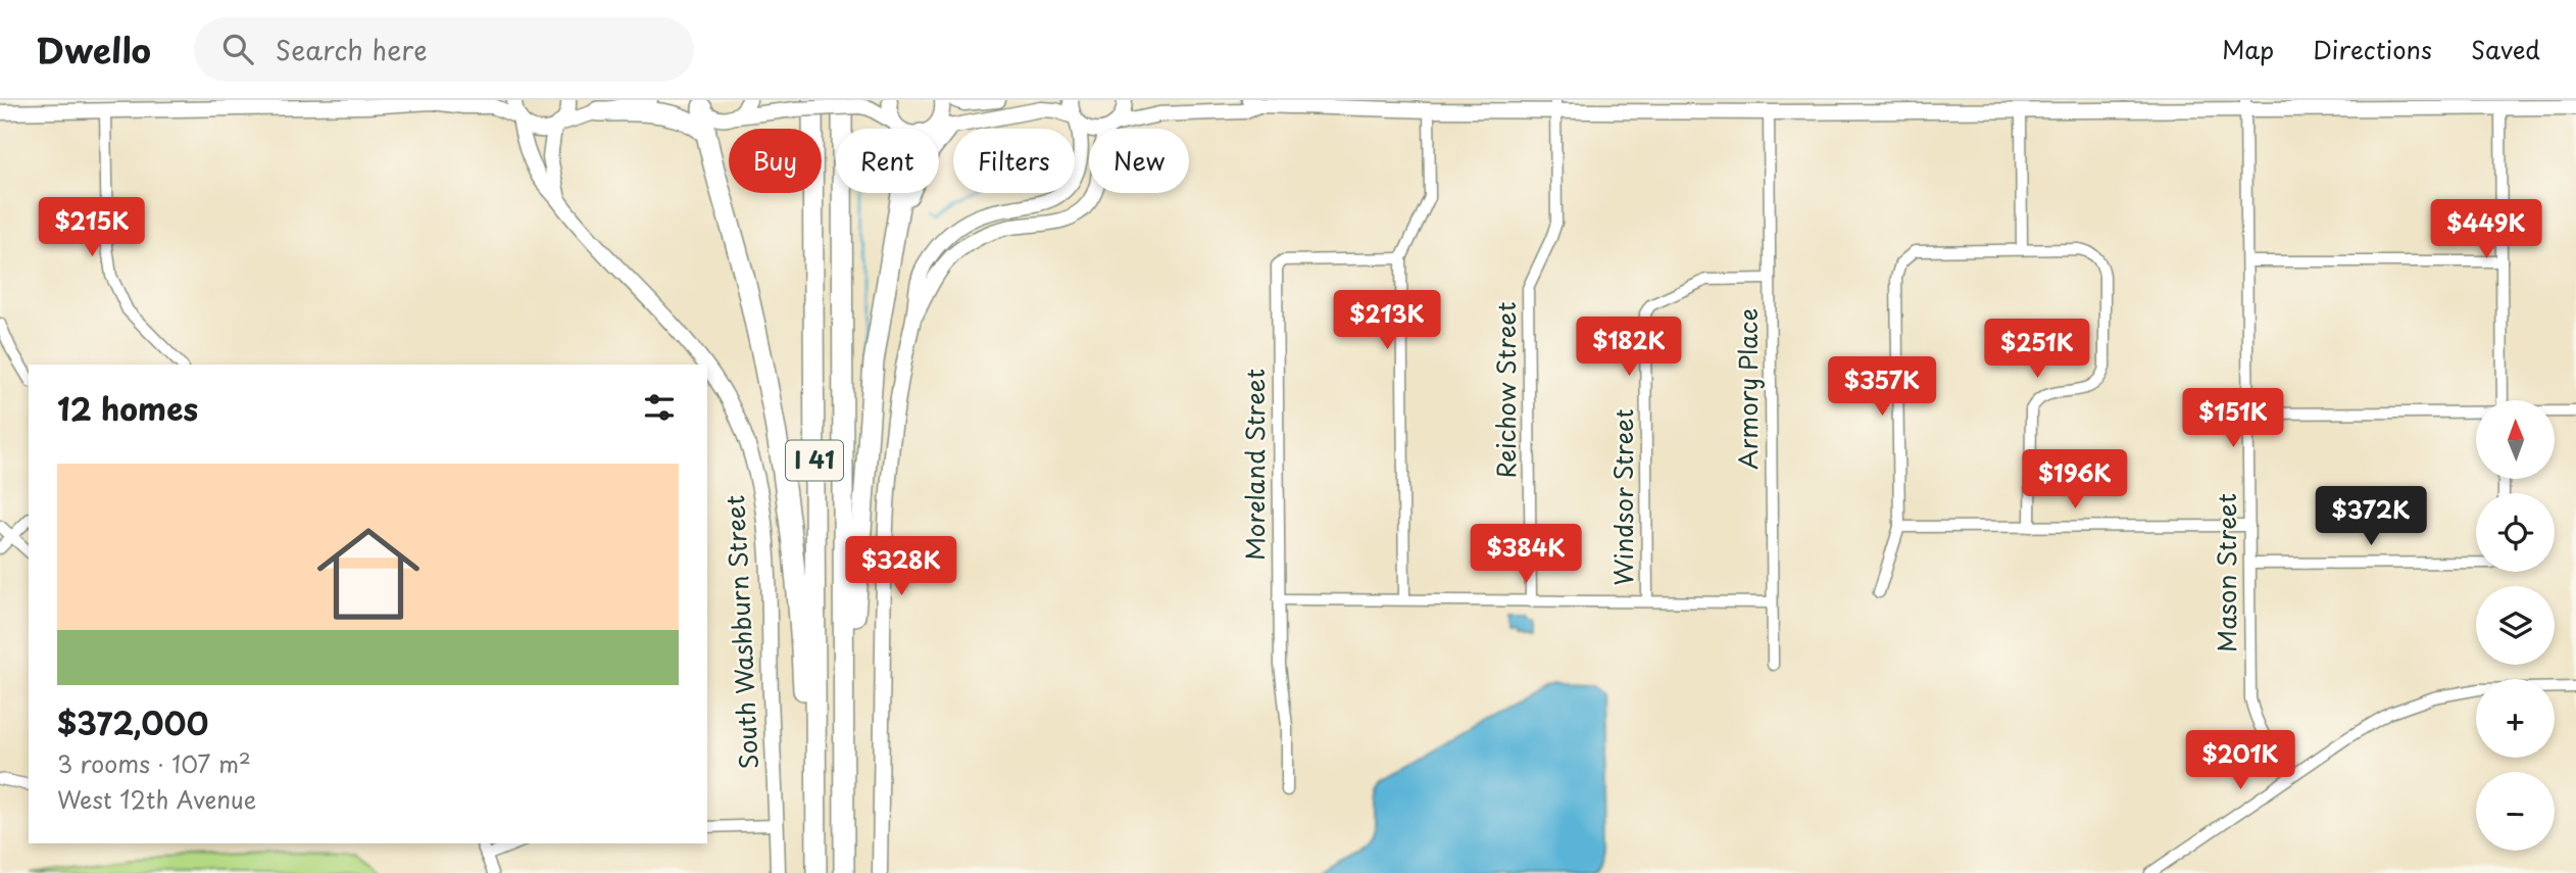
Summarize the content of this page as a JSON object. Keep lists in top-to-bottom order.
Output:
{
  "streets": {
    "highway": ["I 41"],
    "main road": ["South Washburn Street"],
    "street": [
      "Armory Place",
      "Reichow Street",
      "Moreland Street",
      "Windsor Street",
      "Mason Street"
    ]
  },
  "crossings": [
    ["Armory Place", "Windsor Street"]
  ],
  "north": "top",
  "page": {
    "header": "Dwello",
    "search": "Search here",
    "nav": ["Map", "Directions", "Saved"],
    "chip": [
      "Buy",
      "Rent",
      "Filters",
      "New"
    ],
    "price": [
      "$215K",
      "$449K",
      "$213K",
      "$182K",
      "$251K",
      "$357K",
      "$151K",
      "$196K",
      "$372K",
      "$384K",
      "$328K",
      "$201K"
    ],
    "heading": "12 homes",
    "map_buttons": ["+", "−"],
    "list": [
      {
        "name": "$372,000",
        "note": "3 rooms · 107 m² · West 12th Avenue"
      }
    ]
  }
}
